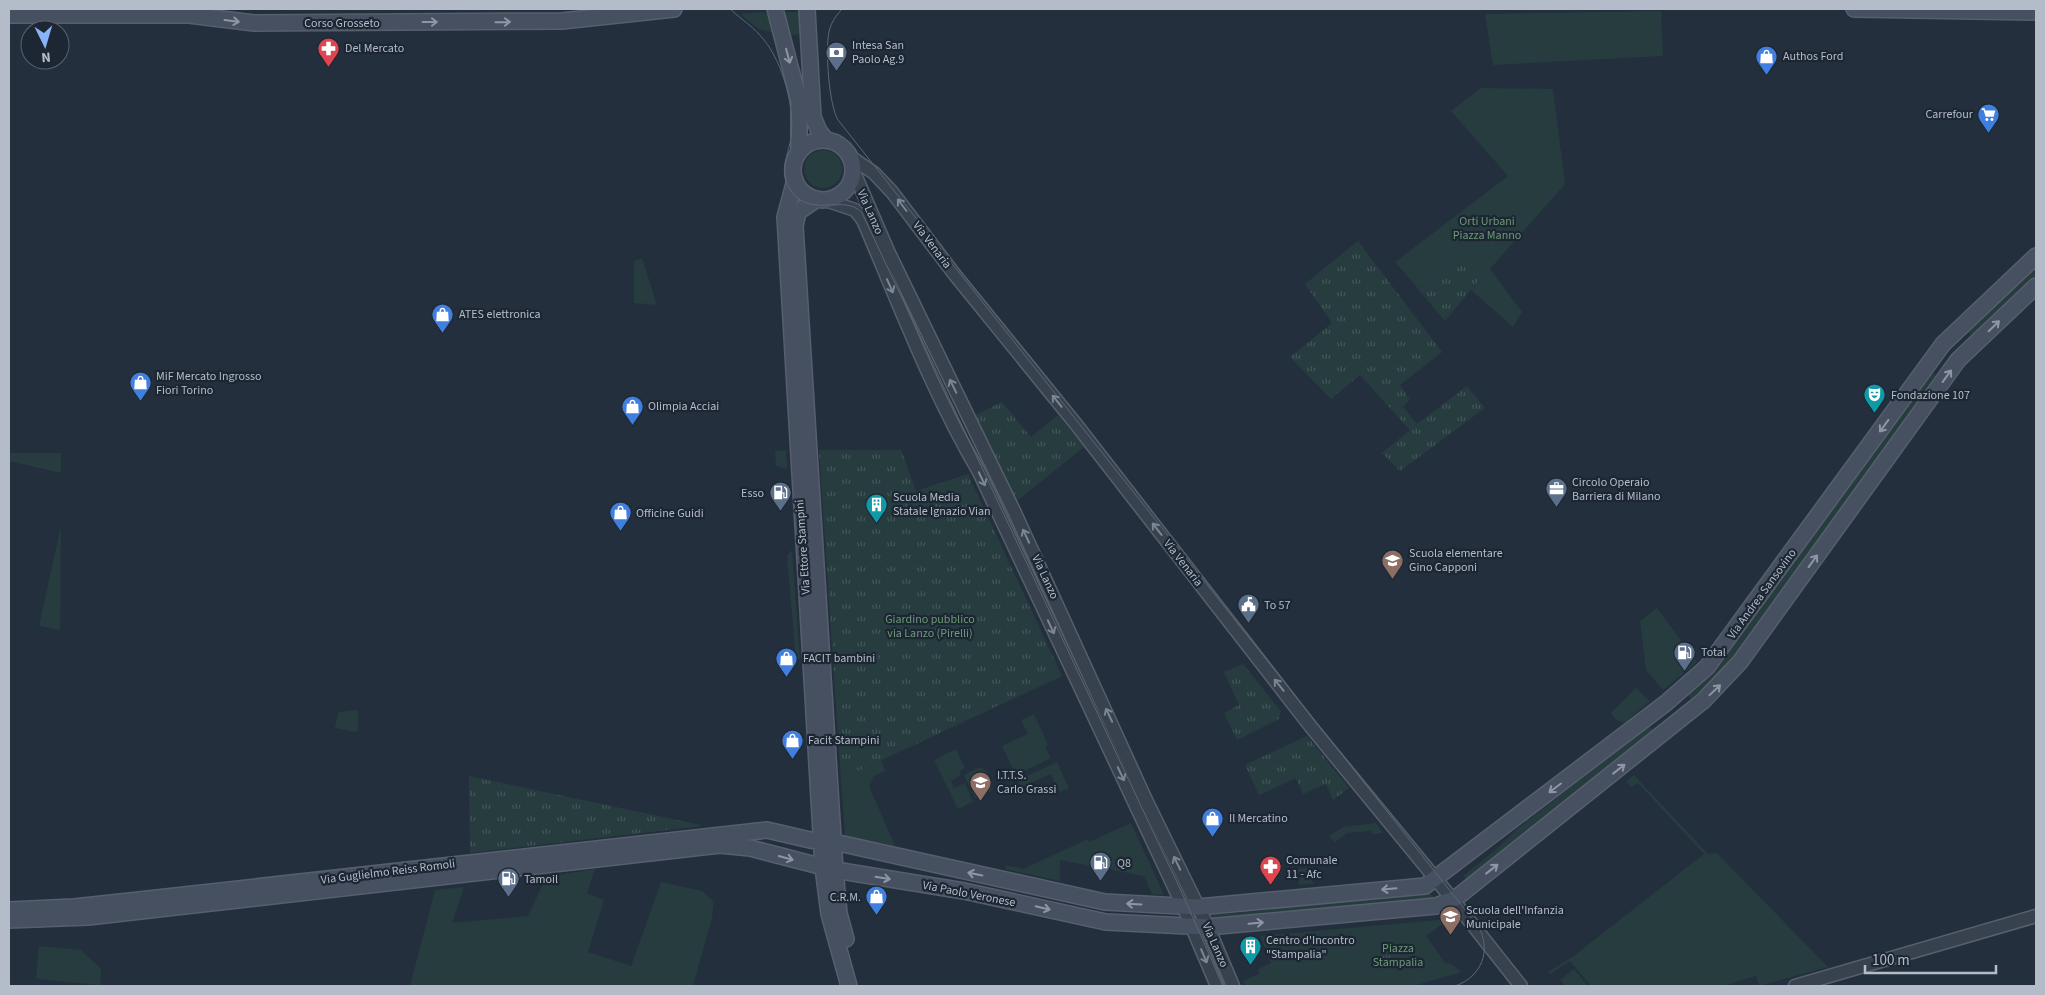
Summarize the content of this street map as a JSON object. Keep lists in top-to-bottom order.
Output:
{
  "streets": {
    "main road": [
      "Corso Grosseto",
      "Via Ettore Stampini",
      "Via Andrea Sansovino",
      "Via Guglielmo Reiss Romoli",
      "Via Paolo Veronese"
    ],
    "street": ["Via Lanzo", "Via Venaria"]
  },
  "crossings": [
    ["Via Lanzo", "Via Venaria"],
    ["Via Lanzo", "Via Ettore Stampini"],
    ["Via Lanzo", "Via Paolo Veronese"],
    ["Via Venaria", "Via Ettore Stampini"],
    ["Via Venaria", "Via Andrea Sansovino"],
    ["Via Ettore Stampini", "Via Paolo Veronese"],
    ["Via Guglielmo Reiss Romoli", "Via Paolo Veronese"]
  ],
  "one_way": ["Corso Grosseto", "Via Venaria"],
  "parks": ["Orti Urbani Piazza Manno", "Giardino pubblico via Lanzo (Pirelli)", "Piazza Stampalia"],
  "places": {
    "pharmacy": ["Del Mercato", "Comunale 11 - Afc"],
    "bank": ["Intesa San Paolo Ag.9"],
    "shop": [
      "Authos Ford",
      "ATES elettronica",
      "MiF Mercato Ingrosso Fiori Torino",
      "Olimpia Acciai",
      "Officine Guidi",
      "FACIT bambini",
      "Facit Stampini",
      "Il Mercatino",
      "C.R.M."
    ],
    "supermarket": ["Carrefour"],
    "theatre": ["Fondazione 107"],
    "office": ["Circolo Operaio Barriera di Milano"],
    "fuel station": [
      "Esso",
      "Total",
      "Q8",
      "Tamoil"
    ],
    "building": ["Scuola Media Statale Ignazio Vian", "Centro d'Incontro \"Stampalia\""],
    "school or university": ["Scuola elementare Gino Capponi", "I.T.T.S. Carlo Grassi", "Scuola dell'Infanzia Municipale"],
    "public building": ["To 57"]
  },
  "scale_bar": "100 m",
  "north": "bottom"
}
